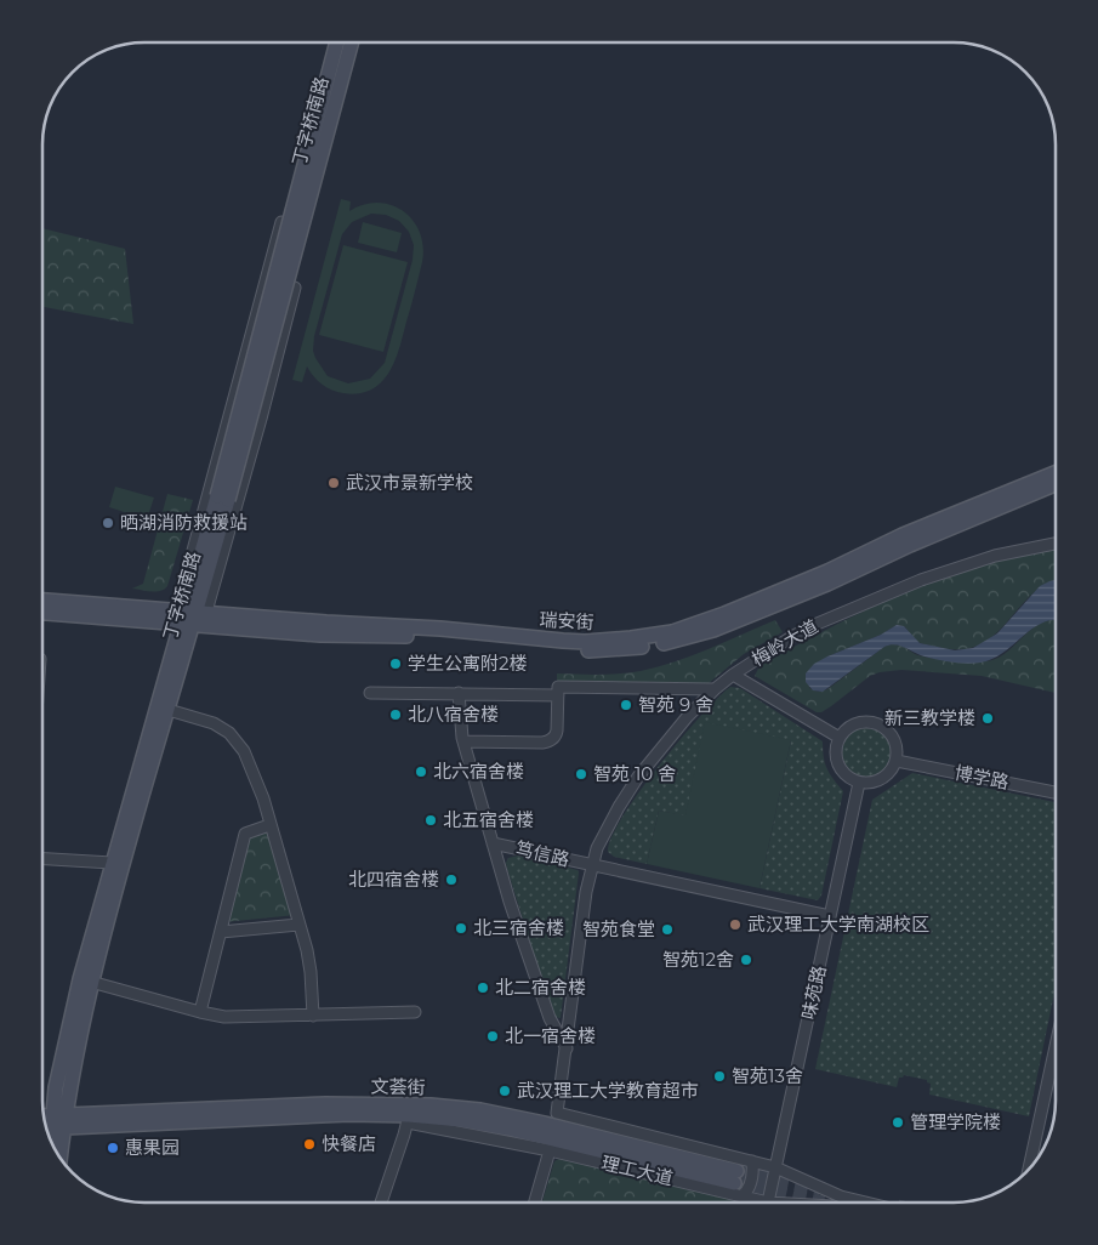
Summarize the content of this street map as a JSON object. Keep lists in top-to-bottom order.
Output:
{
  "streets": {
    "main road": ["丁字桥南路", "瑞安街", "文荟街"],
    "street": [
      "梅岭大道",
      "博学路",
      "笃信路",
      "味苑路",
      "理工大道"
    ]
  },
  "crossings": [
    ["丁字桥南路", "瑞安街"],
    ["丁字桥南路", "文荟街"],
    ["梅岭大道", "笃信路"],
    ["梅岭大道", "理工大道"],
    ["博学路", "味苑路"],
    ["笃信路", "味苑路"],
    ["味苑路", "理工大道"],
    ["文荟街", "理工大道"]
  ],
  "places": [
    "武汉市景新学校",
    "晒湖消防救援站",
    "学生公寓附2楼",
    "智苑 9 舍",
    "北八宿舍楼",
    "新三教学楼",
    "北六宿舍楼",
    "智苑 10 舍",
    "北五宿舍楼",
    "北四宿舍楼",
    "武汉理工大学南湖校区",
    "北三宿舍楼",
    "智苑食堂",
    "智苑12舍",
    "北二宿舍楼",
    "北一宿舍楼",
    "智苑13舍",
    "武汉理工大学教育超市",
    "管理学院楼",
    "快餐店",
    "惠果园"
  ]
}
